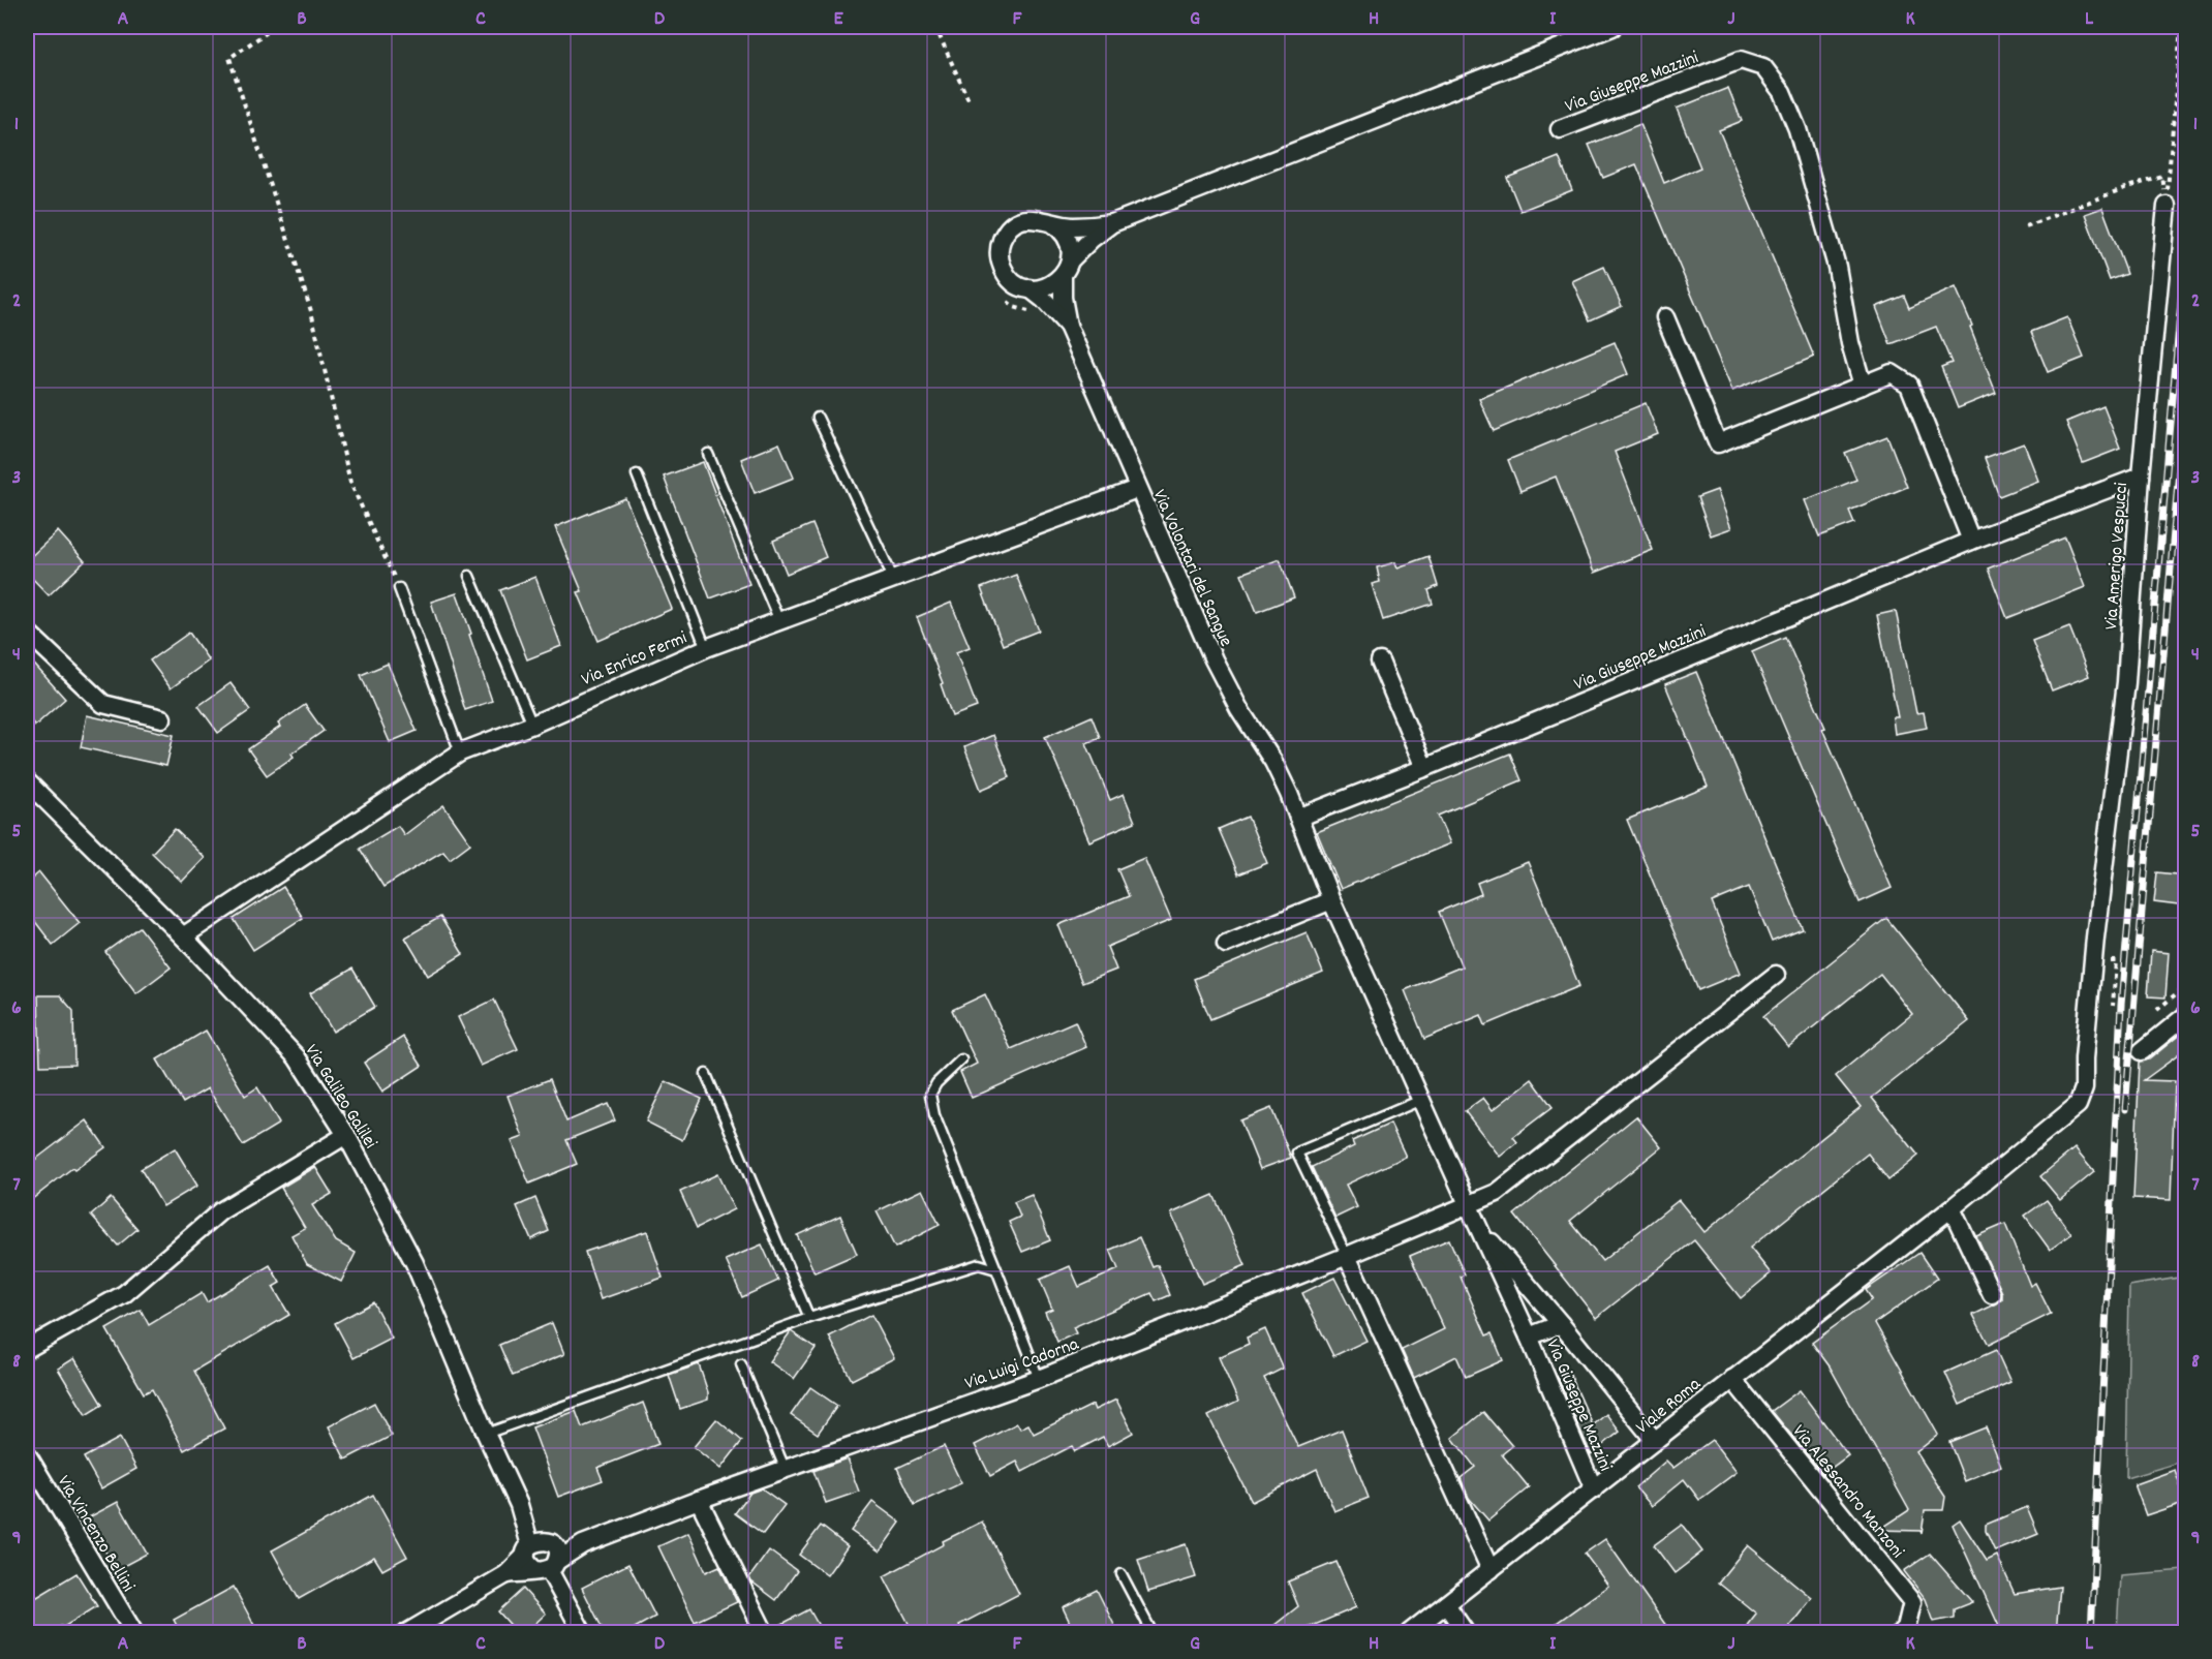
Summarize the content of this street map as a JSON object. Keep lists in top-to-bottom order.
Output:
{
  "streets": {
    "street": [
      "Via Giuseppe Mazzini",
      "Via Amerigo Vespucci",
      "Via Volontari del Sangue",
      "Via Enrico Fermi",
      "Via Galileo Galilei",
      "Via Luigi Cadorna",
      "Viale Roma",
      "Via Alessandro Manzoni",
      "Via Vincenzo Bellini"
    ]
  },
  "crossings": [
    ["Via Giuseppe Mazzini", "Via Amerigo Vespucci"],
    ["Via Giuseppe Mazzini", "Via Volontari del Sangue"],
    ["Via Giuseppe Mazzini", "Via Luigi Cadorna"],
    ["Via Giuseppe Mazzini", "Viale Roma"],
    ["Via Amerigo Vespucci", "Viale Roma"],
    ["Via Volontari del Sangue", "Via Enrico Fermi"],
    ["Via Enrico Fermi", "Via Galileo Galilei"],
    ["Via Galileo Galilei", "Via Luigi Cadorna"],
    ["Viale Roma", "Via Alessandro Manzoni"]
  ],
  "grid": {
    "columns": [
      "A",
      "B",
      "C",
      "D",
      "E",
      "F",
      "G",
      "H",
      "I",
      "J",
      "K",
      "L"
    ],
    "rows": [
      "1",
      "2",
      "3",
      "4",
      "5",
      "6",
      "7",
      "8",
      "9"
    ]
  }
}
